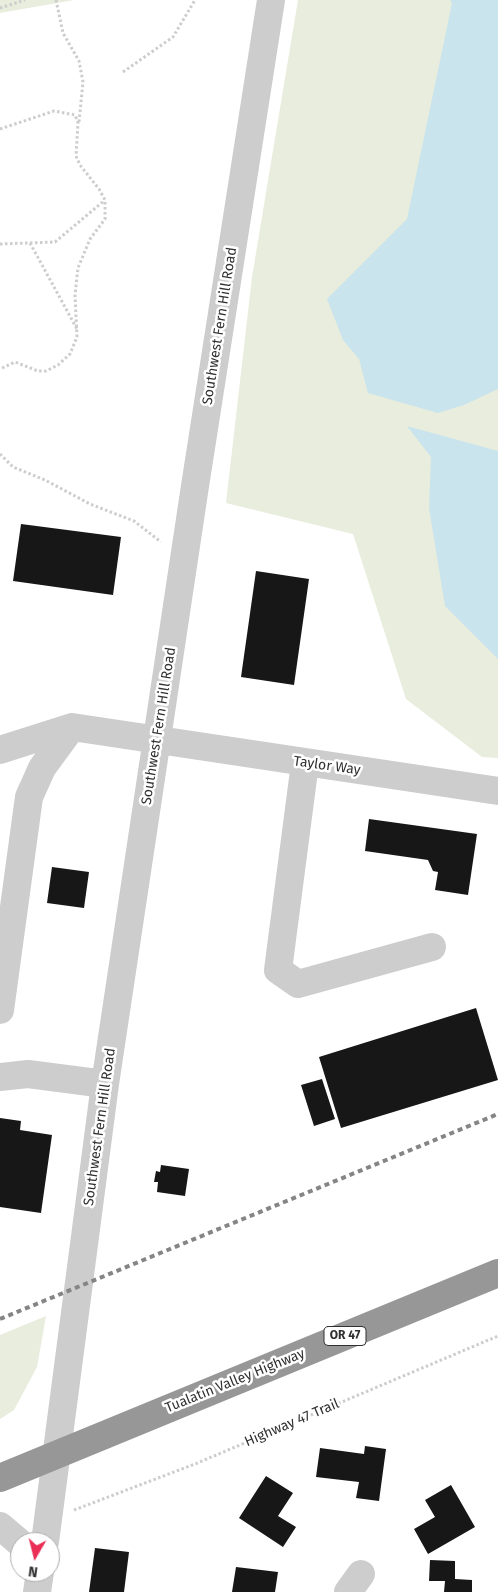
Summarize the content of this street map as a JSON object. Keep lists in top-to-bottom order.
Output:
{
  "streets": {
    "highway": ["OR 47", "Tualatin Valley Highway"],
    "street": ["Southwest Fern Hill Road", "Taylor Way"],
    "path": ["Highway 47 Trail"]
  },
  "crossings": [
    ["Southwest Fern Hill Road", "Taylor Way"],
    ["Southwest Fern Hill Road", "Tualatin Valley Highway"]
  ],
  "north": "bottom"
}
